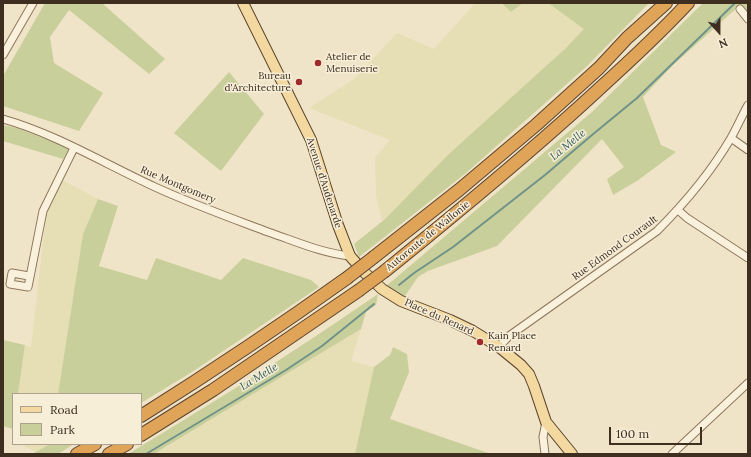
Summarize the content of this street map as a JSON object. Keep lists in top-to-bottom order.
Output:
{
  "streets": {
    "highway": ["Autoroute de Wallonie"],
    "main road": ["Avenue d'Audenarde", "Place du Renard"],
    "street": ["Rue Montgomery", "Rue Edmond Courault"]
  },
  "crossings": [
    ["Avenue d'Audenarde", "Rue Montgomery"],
    ["Avenue d'Audenarde", "Place du Renard"],
    ["Rue Montgomery", "Place du Renard"],
    ["Rue Edmond Courault", "Place du Renard"]
  ],
  "water": ["La Melle"],
  "places": ["Atelier de Menuiserie", "Bureau d'Architecture", "Kain Place Renard"],
  "legend": ["Road", "Park"],
  "scale_bar": "100 m",
  "north": "bottom"
}
